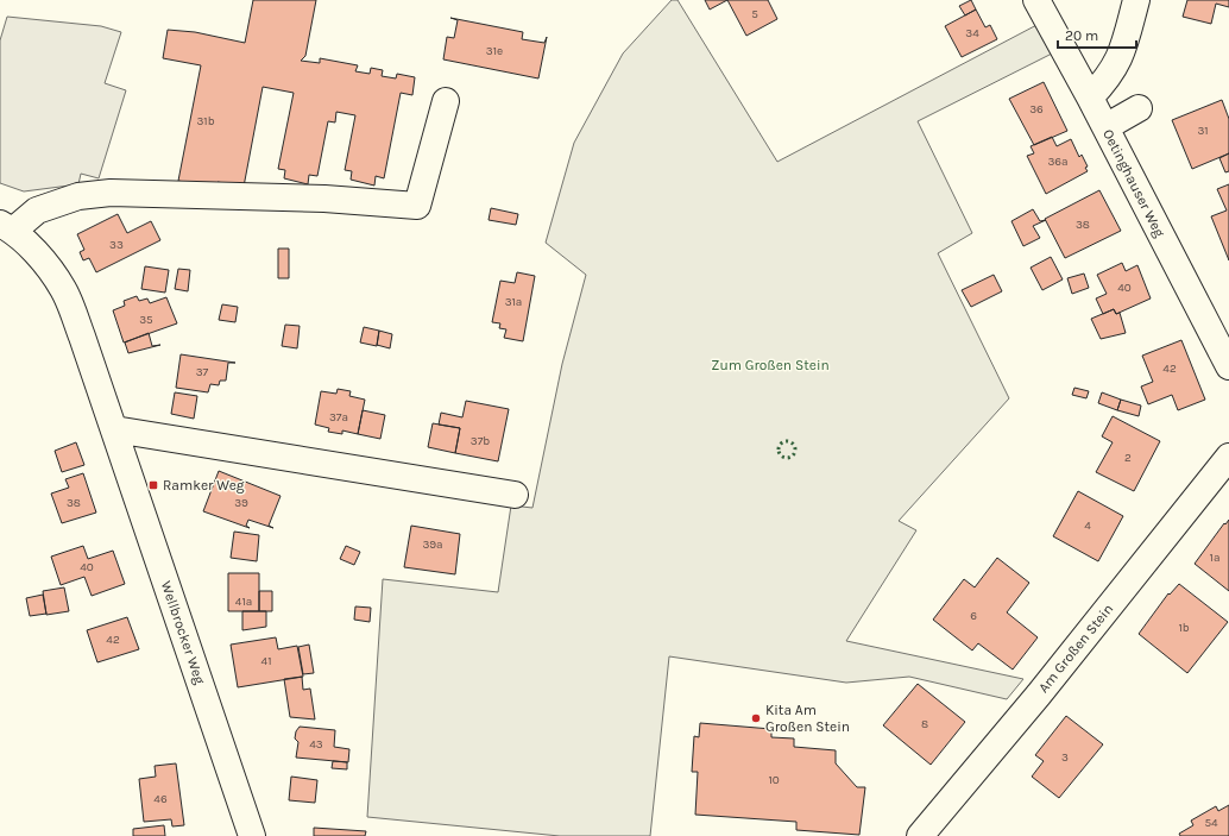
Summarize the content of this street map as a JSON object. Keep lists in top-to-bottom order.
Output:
{
  "streets": {
    "street": ["Oetinghauser Weg", "Wellbrocker Weg", "Am Großen Stein"]
  },
  "parks": ["Zum Großen Stein"],
  "places": {
    "transit": ["Ramker Weg"],
    "other": ["Kita Am Großen Stein"]
  },
  "house_numbers": [
    "5",
    "34",
    "31e",
    "36",
    "31b",
    "31",
    "36a",
    "38",
    "33",
    "40",
    "31a",
    "35",
    "42",
    "37",
    "37a",
    "37b",
    "2",
    "38",
    "39",
    "4",
    "39a",
    "1a",
    "40",
    "41a",
    "6",
    "1b",
    "42",
    "41",
    "8",
    "43",
    "3",
    "10",
    "46",
    "54"
  ],
  "scale_bar": "20 m"
}
